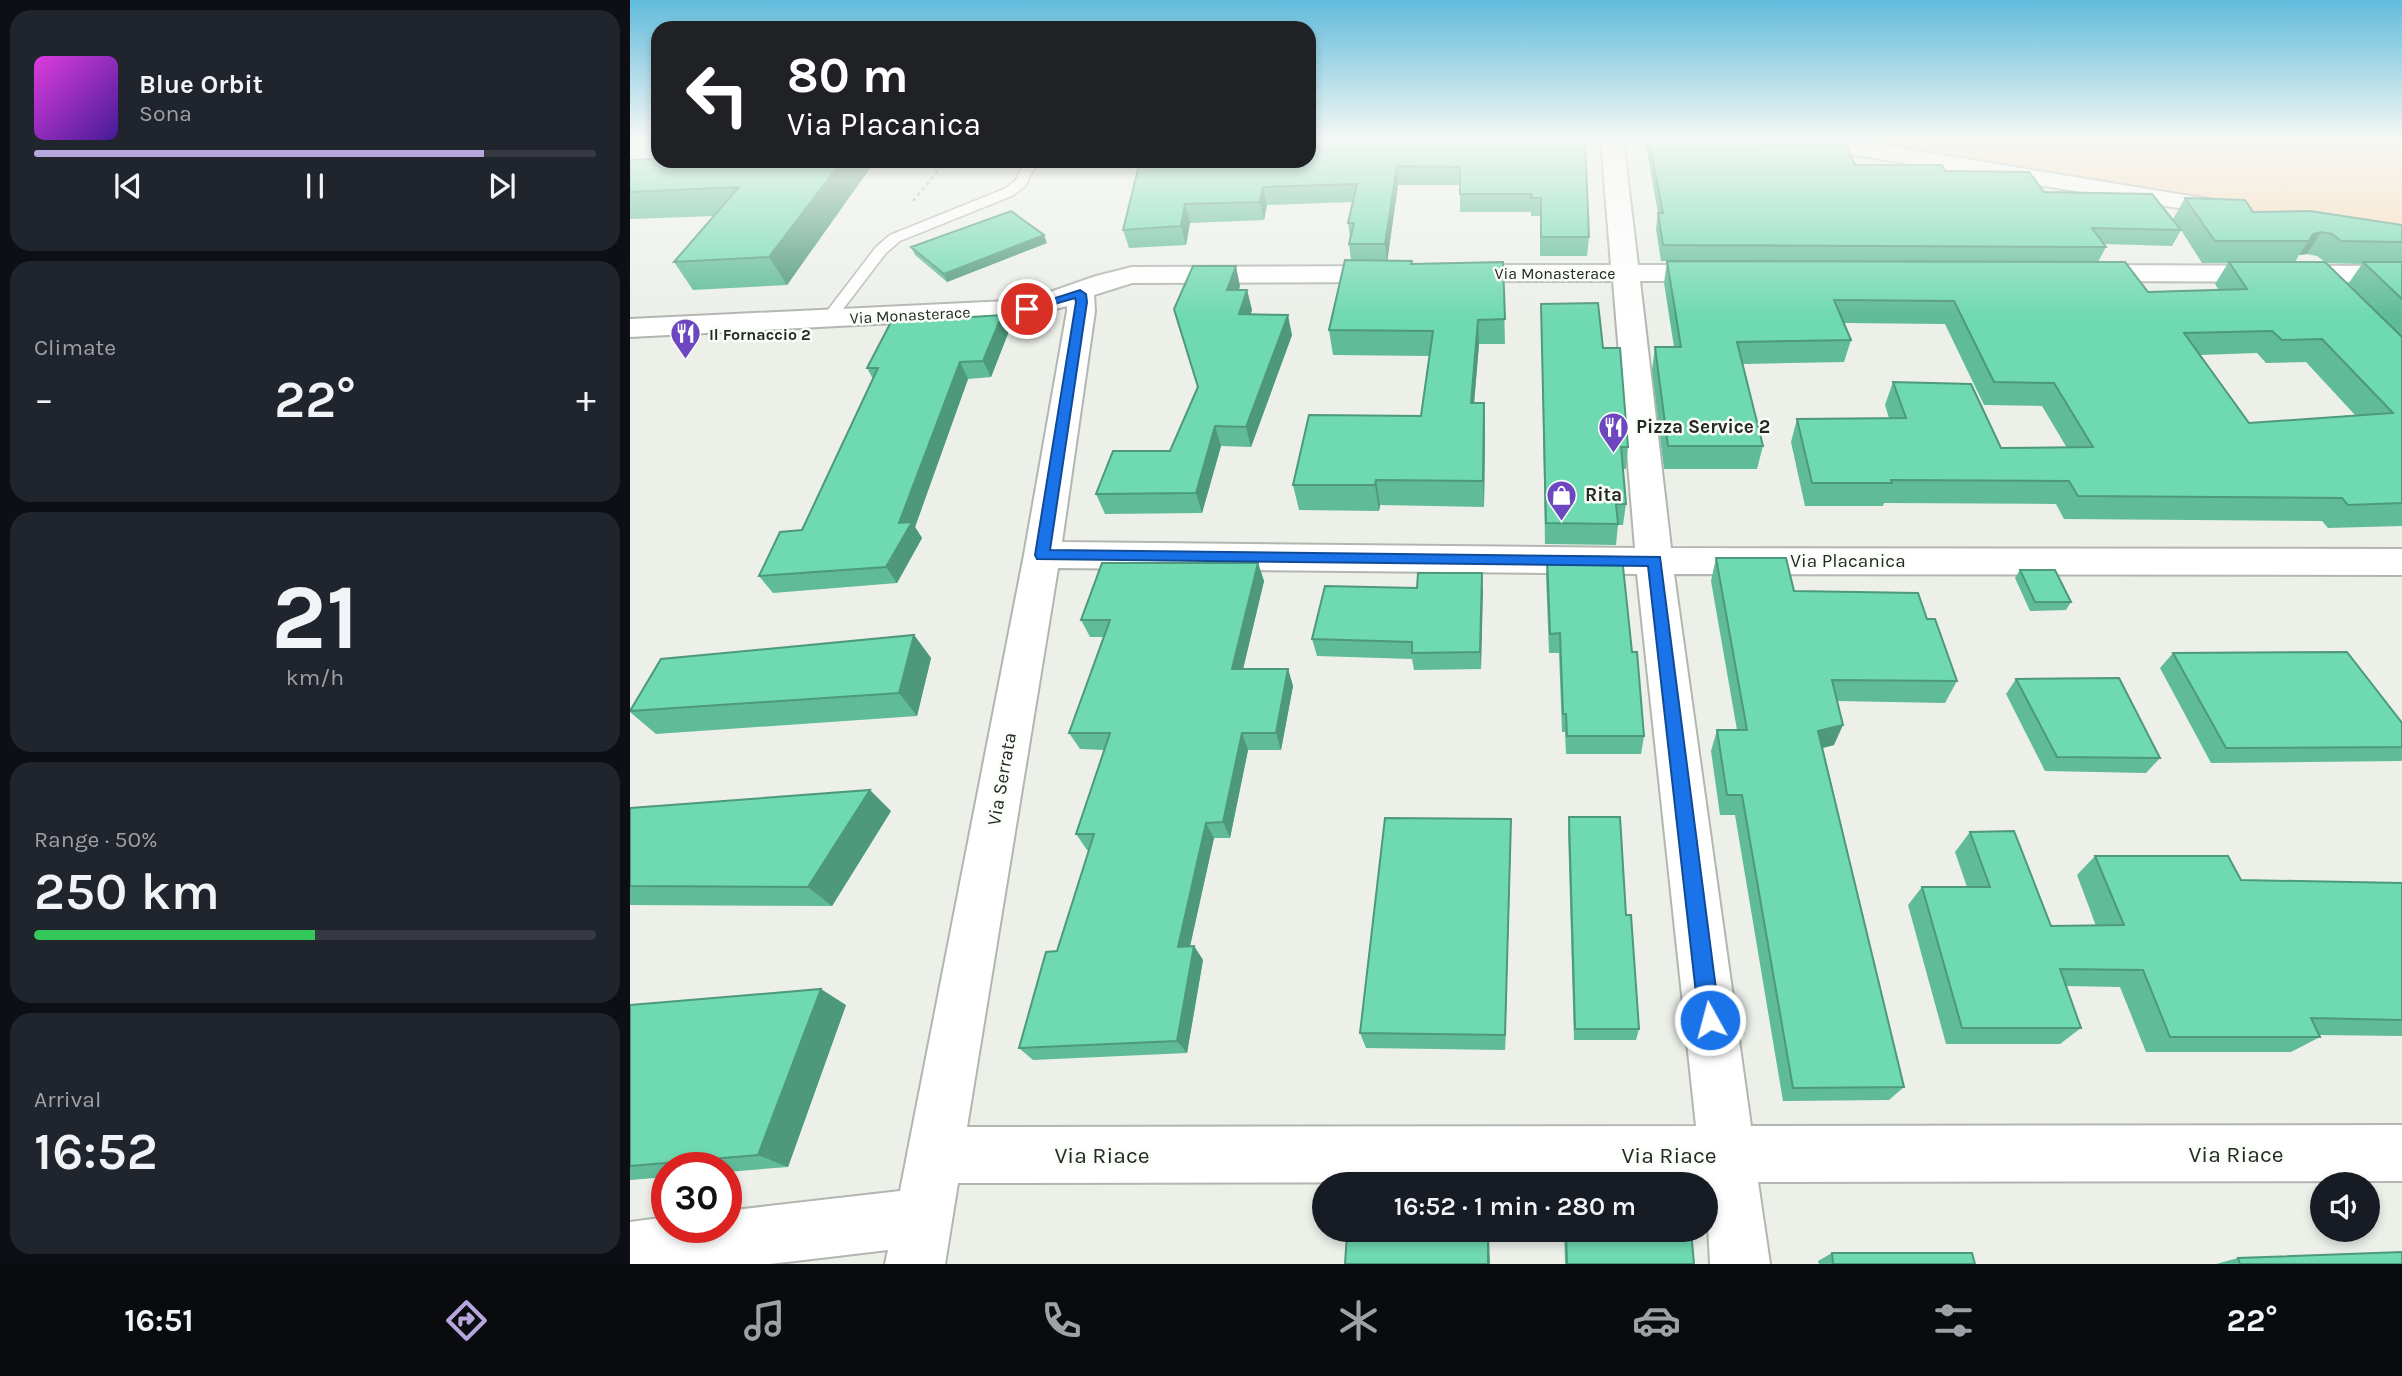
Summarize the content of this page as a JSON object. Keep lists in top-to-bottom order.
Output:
{
  "streets": {
    "street": [
      "Via Monasterace",
      "Via Placanica",
      "Via Serrata",
      "Via Riace"
    ]
  },
  "crossings": [
    ["Via Monasterace", "Via Serrata"],
    ["Via Placanica", "Via Serrata"],
    ["Via Serrata", "Via Riace"]
  ],
  "places": {
    "restaurant": ["Il Fornaccio 2", "Pizza Service 2"],
    "shop": ["Rita"]
  },
  "page": {
    "turn": ["80 m", "Via Placanica"],
    "song": ["Blue Orbit", "Sona"],
    "tile": [
      "Climate",
      ["21", "km/h"],
      ["Range · 50%", "250 km"],
      ["Arrival", "16:52"]
    ],
    "heat": ["−", "22°", "+"],
    "limit": "30",
    "trip": "16:52 · 1 min · 280 m",
    "tabs": ["16:51", "22°"]
  }
}
